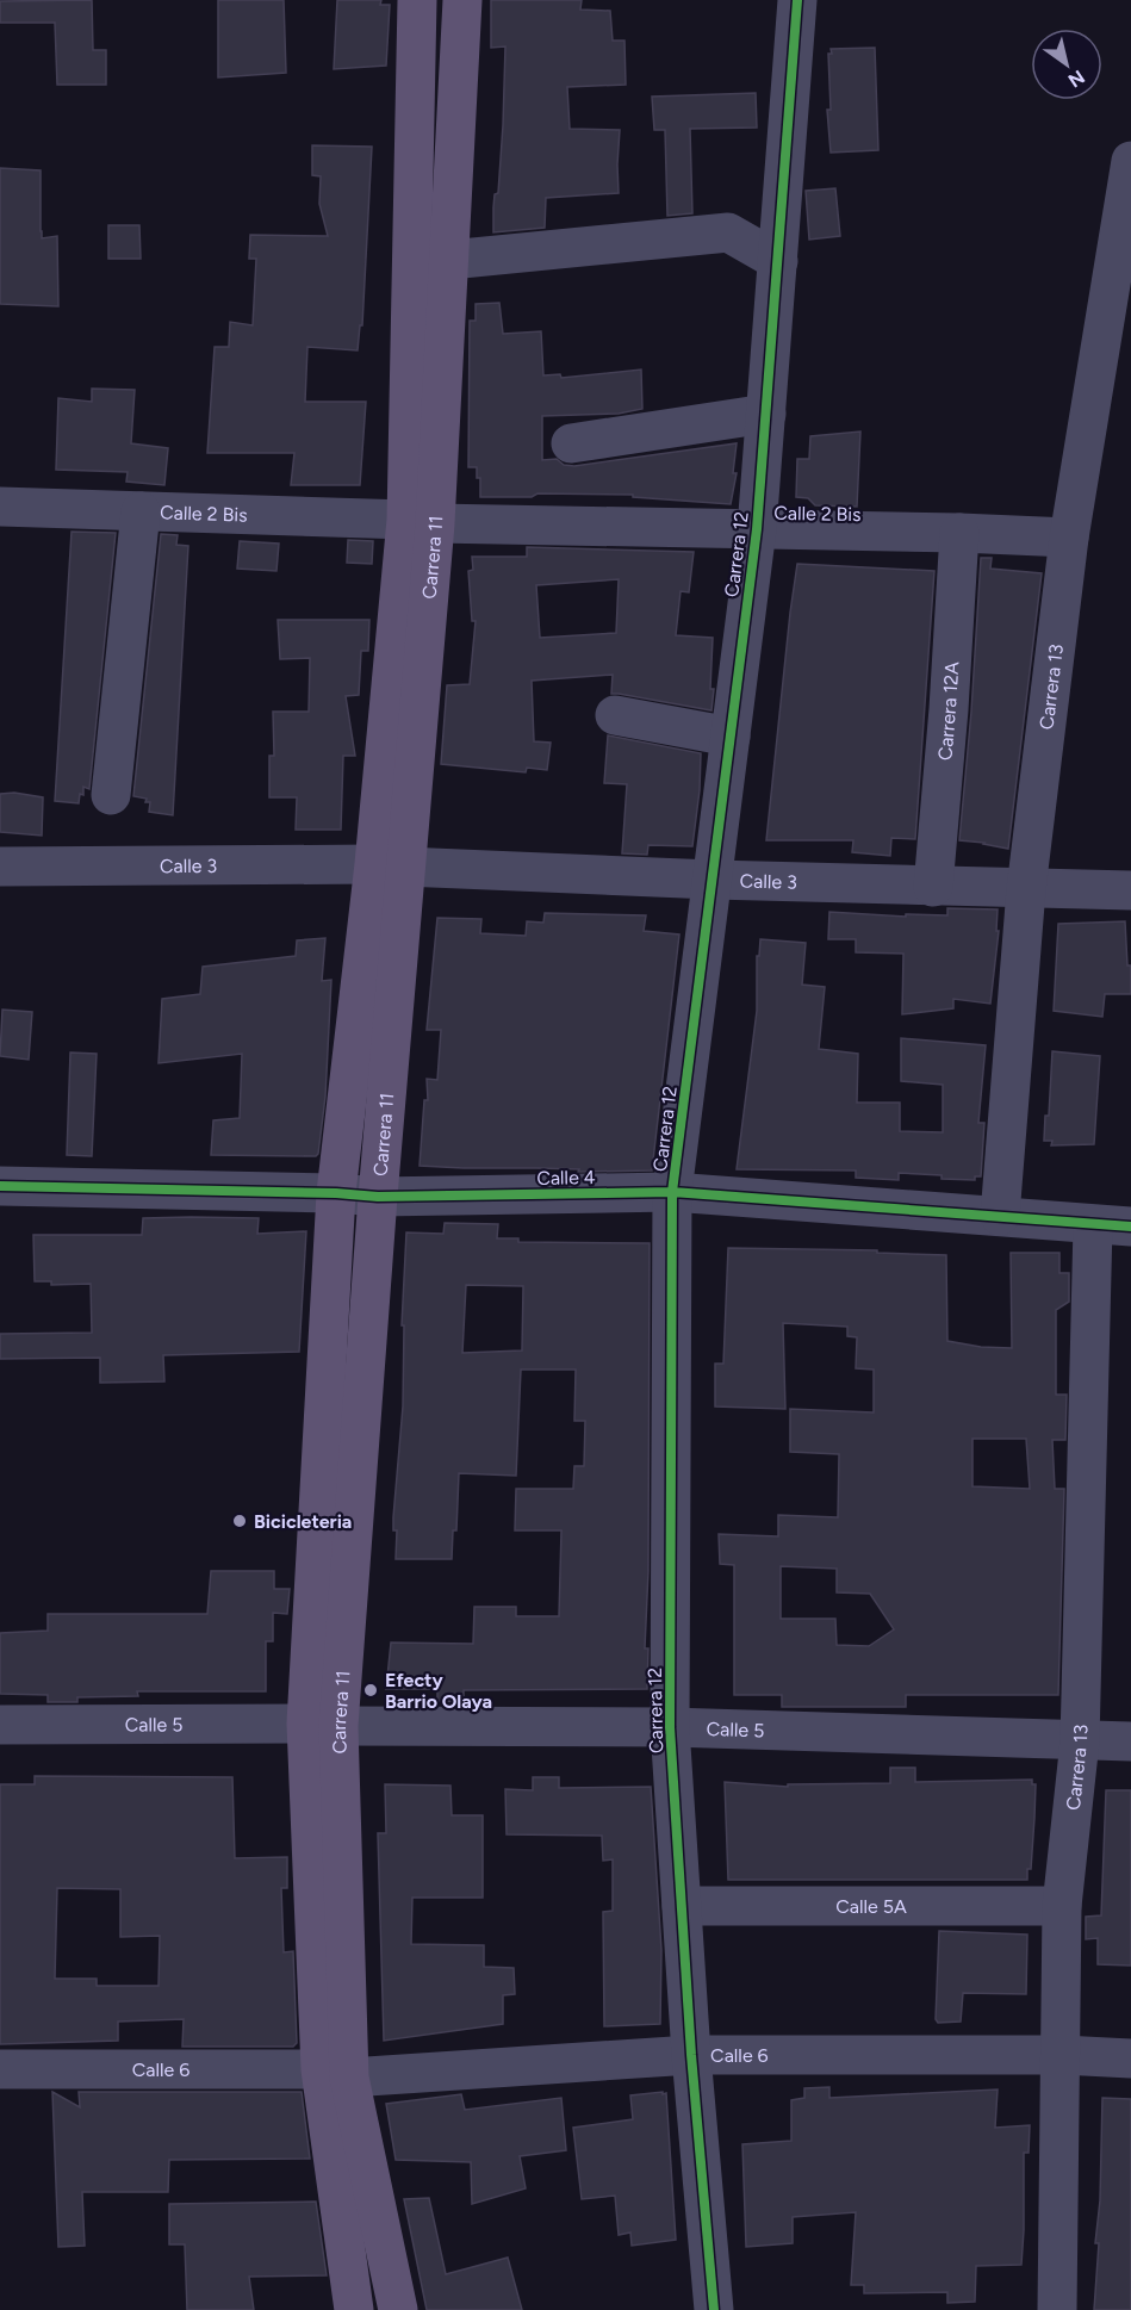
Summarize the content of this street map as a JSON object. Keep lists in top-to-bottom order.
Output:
{
  "streets": {
    "main road": ["Carrera 11"],
    "street": [
      "Calle 2 Bis",
      "Carrera 12",
      "Carrera 13",
      "Carrera 12A",
      "Calle 3",
      "Calle 4",
      "Calle 5",
      "Calle 5A",
      "Calle 6"
    ]
  },
  "crossings": [
    ["Calle 2 Bis", "Carrera 12"],
    ["Calle 2 Bis", "Carrera 11"],
    ["Calle 2 Bis", "Carrera 13"],
    ["Calle 2 Bis", "Carrera 12A"],
    ["Carrera 12", "Calle 3"],
    ["Carrera 12", "Calle 4"],
    ["Carrera 12", "Calle 5"],
    ["Carrera 12", "Calle 5A"],
    ["Carrera 12", "Calle 6"],
    ["Carrera 11", "Calle 3"],
    ["Carrera 11", "Calle 4"],
    ["Carrera 11", "Calle 5"],
    ["Carrera 11", "Calle 6"],
    ["Carrera 13", "Calle 3"],
    ["Carrera 13", "Calle 4"],
    ["Carrera 13", "Calle 5"],
    ["Carrera 13", "Calle 5A"],
    ["Carrera 13", "Calle 6"],
    ["Carrera 12A", "Calle 3"]
  ],
  "places": ["Bicicleteria", "Efecty Barrio Olaya"],
  "north": "bottom right"
}
